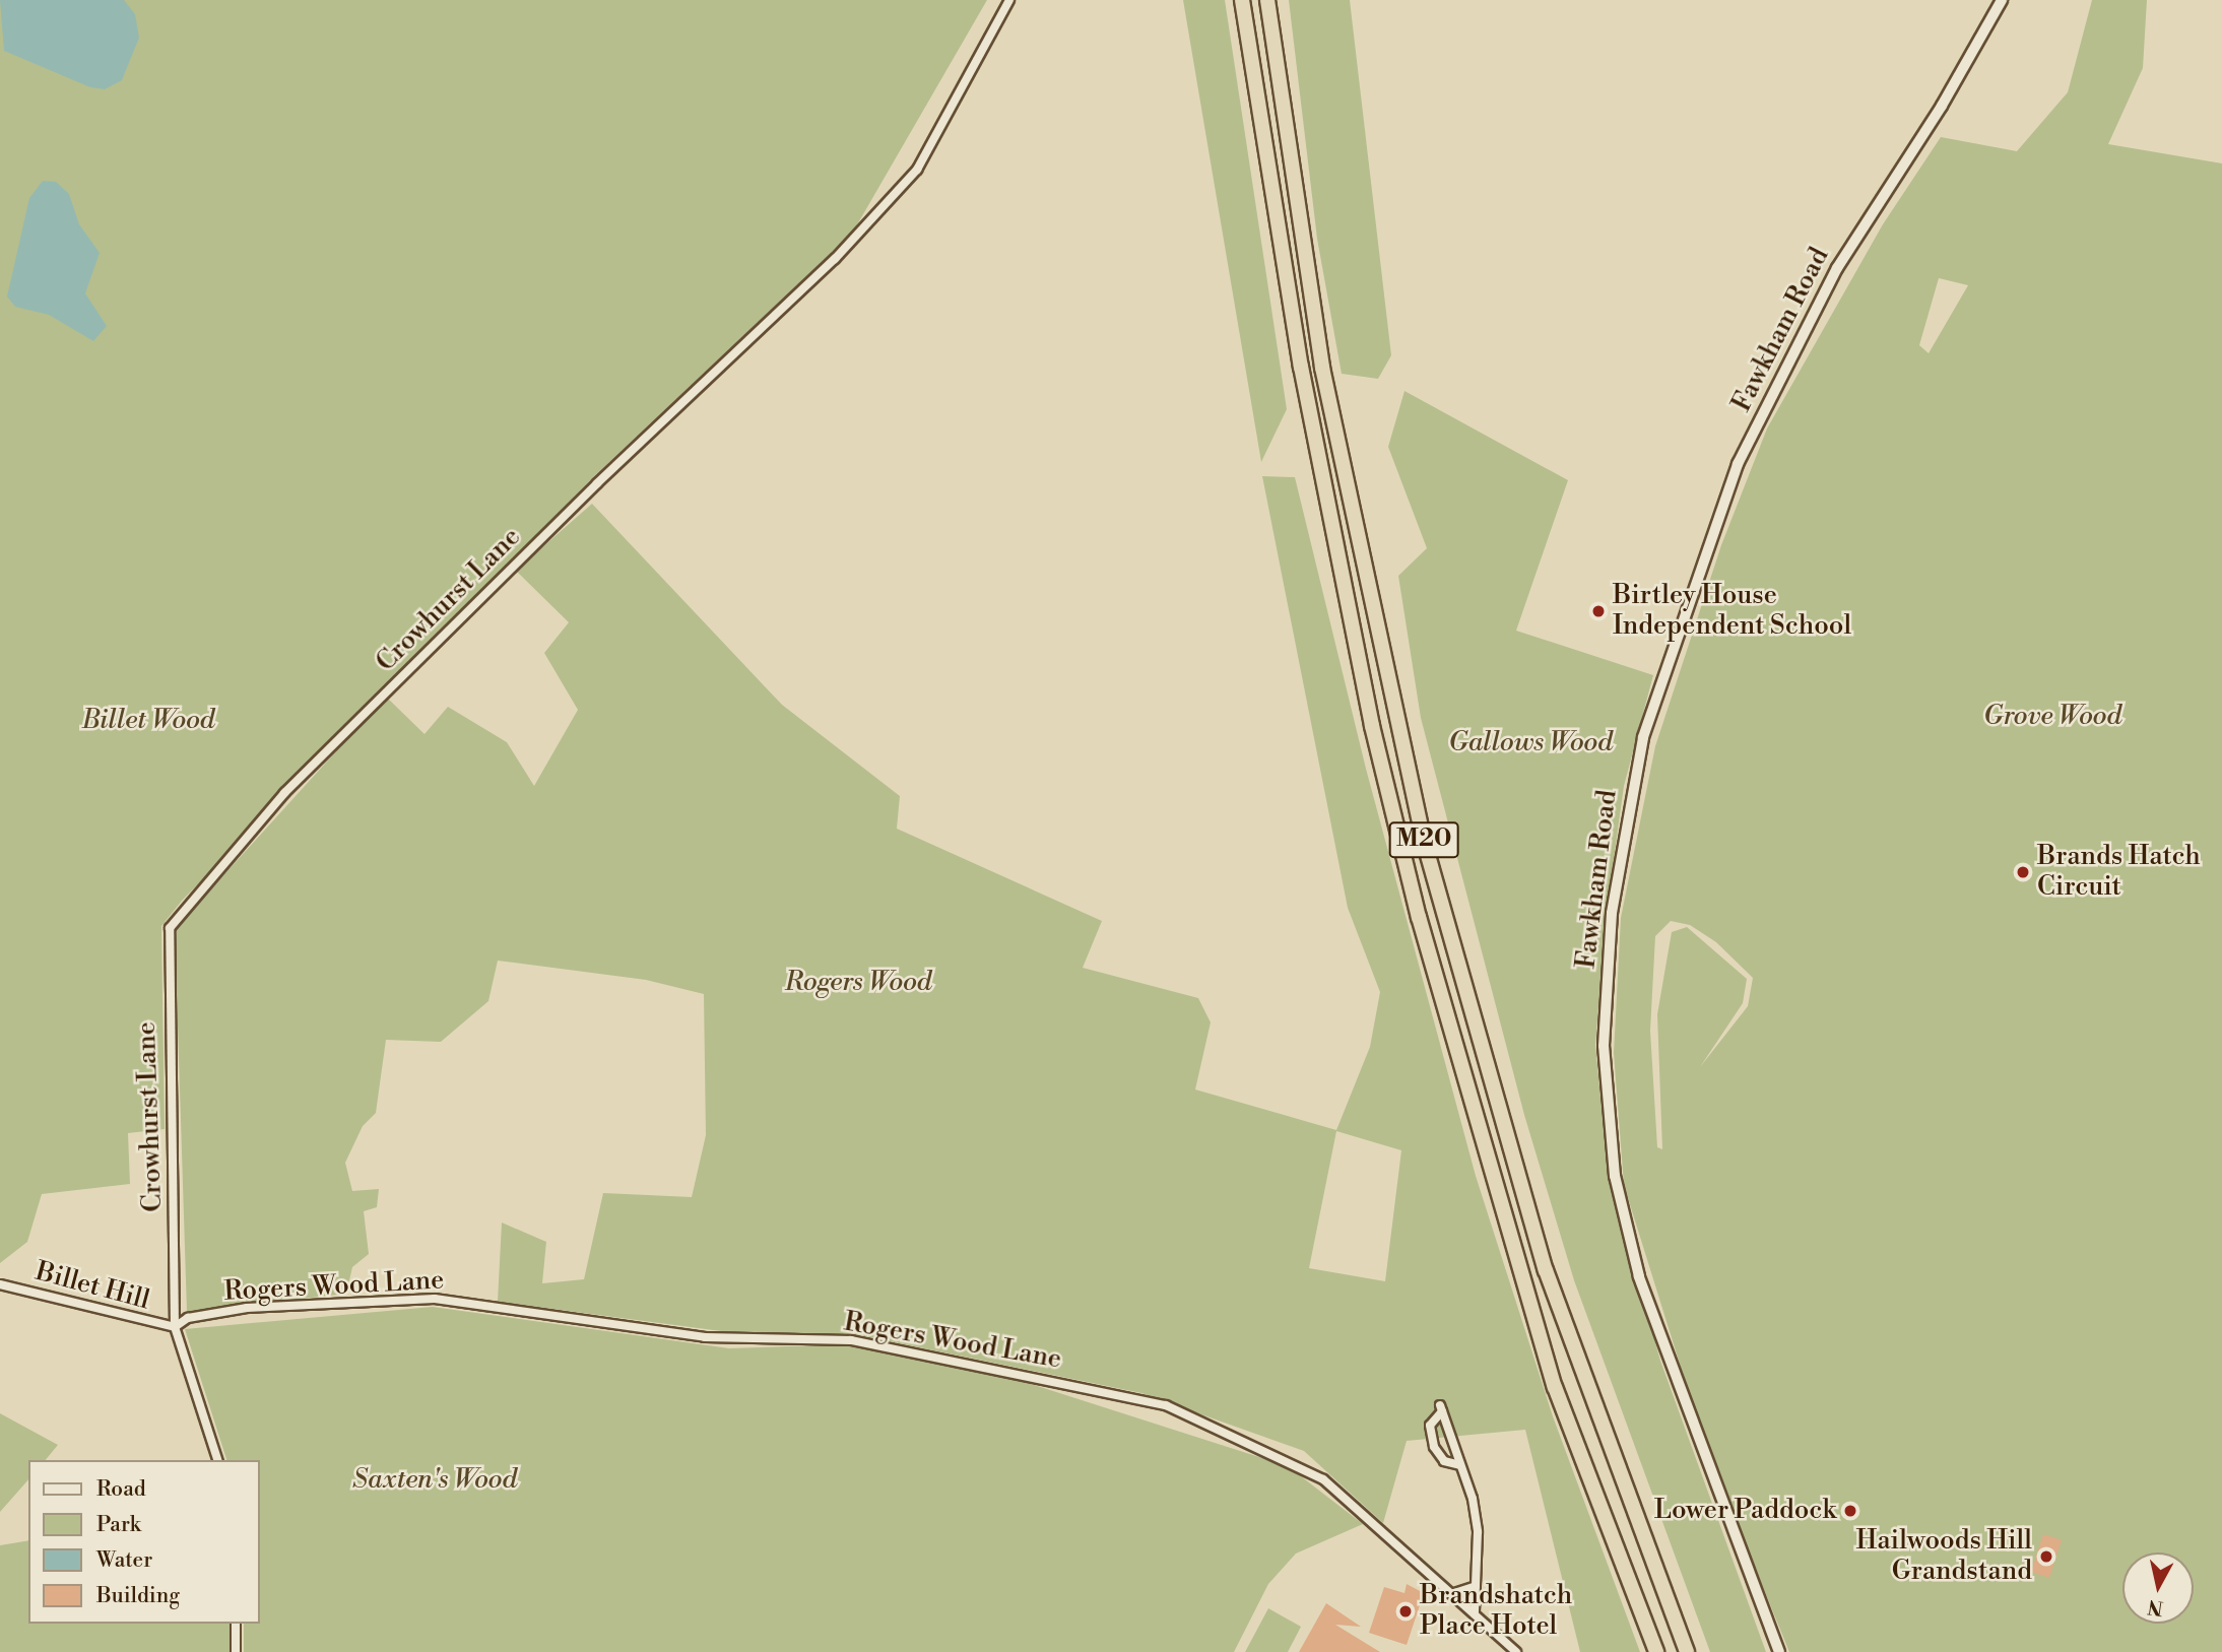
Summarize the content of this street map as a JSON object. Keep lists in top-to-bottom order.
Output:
{
  "streets": {
    "highway": ["M20"],
    "street": [
      "Fawkham Road",
      "Crowhurst Lane",
      "Billet Hill",
      "Rogers Wood Lane"
    ]
  },
  "crossings": [
    ["Crowhurst Lane", "Billet Hill"],
    ["Crowhurst Lane", "Rogers Wood Lane"],
    ["Billet Hill", "Rogers Wood Lane"]
  ],
  "parks": [
    "Grove Wood",
    "Billet Wood",
    "Gallows Wood",
    "Rogers Wood",
    "Saxten's Wood"
  ],
  "places": [
    "Birtley House Independent School",
    "Brands Hatch Circuit",
    "Lower Paddock",
    "Hailwoods Hill Grandstand",
    "Brandshatch Place Hotel"
  ],
  "legend": [
    "Road",
    "Park",
    "Water",
    "Building"
  ],
  "north": "bottom"
}
